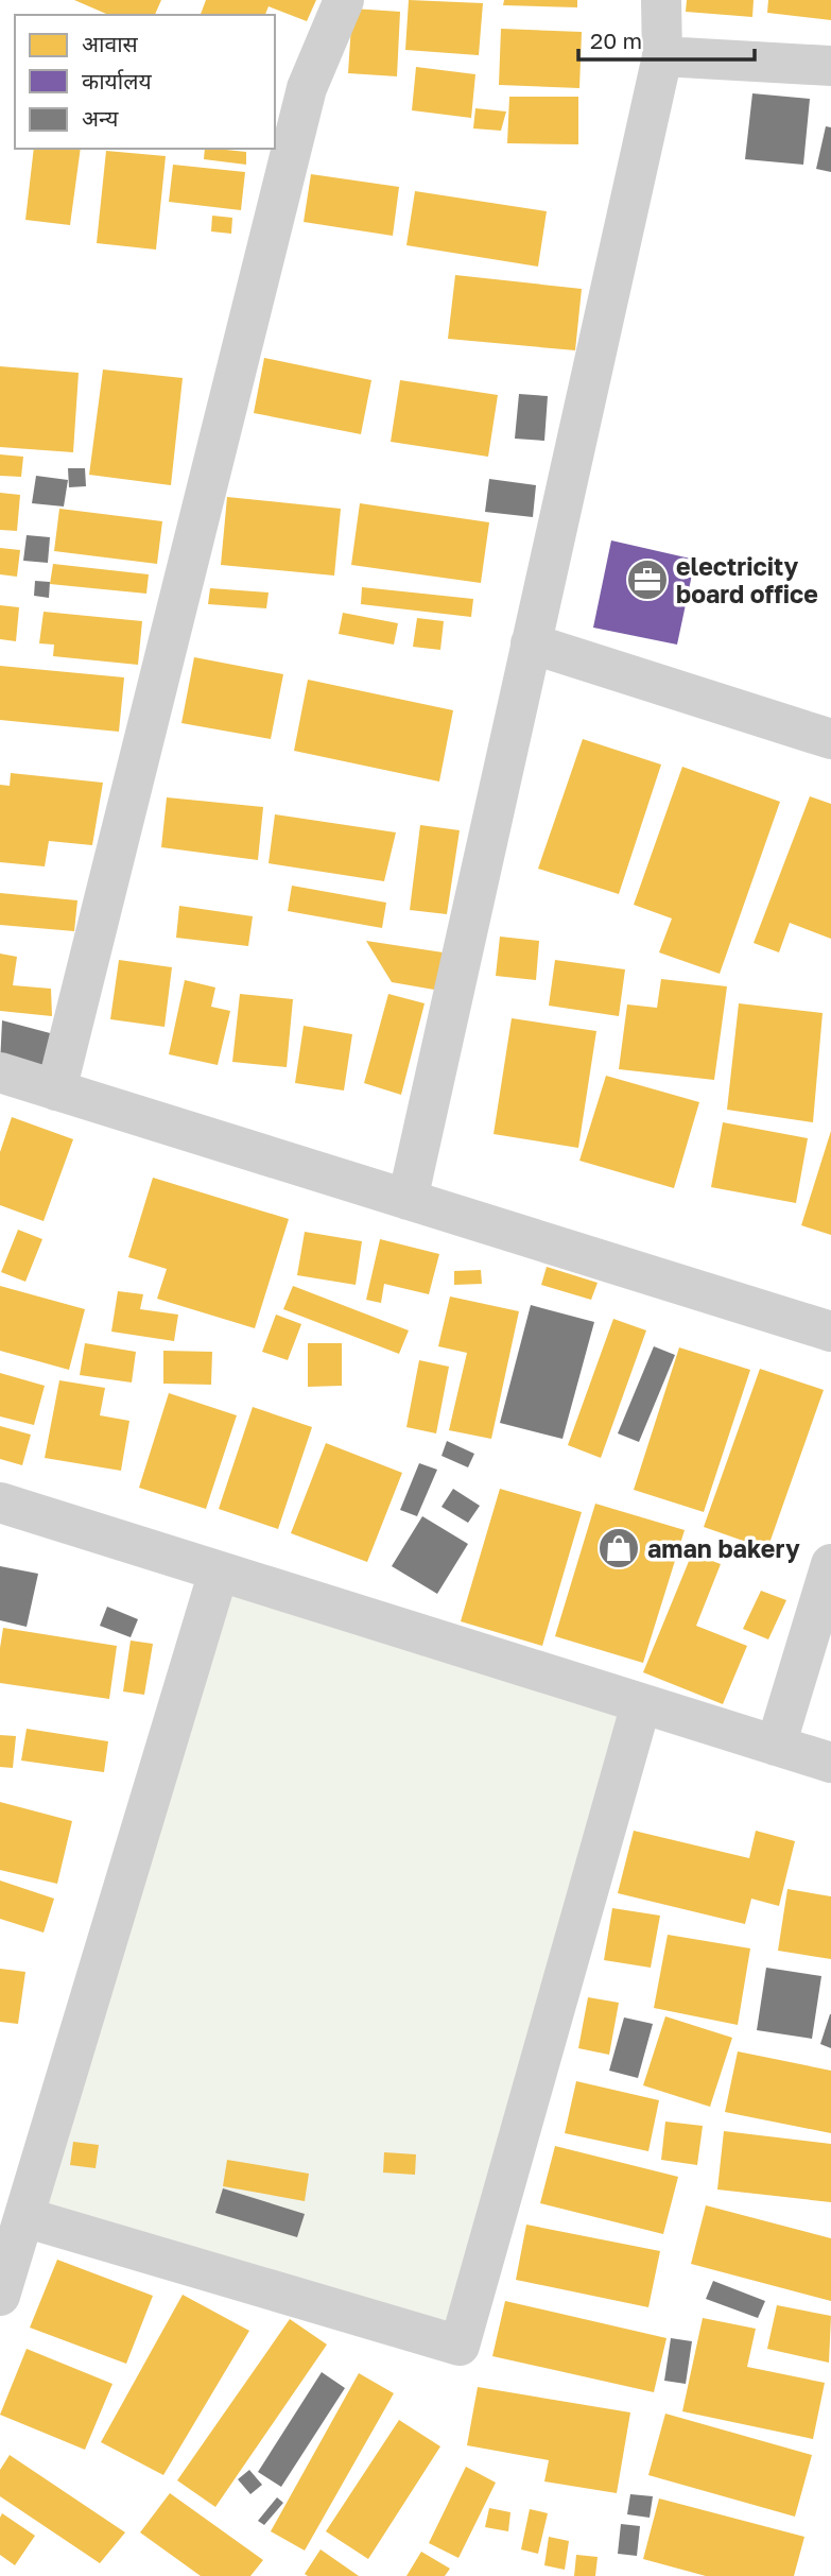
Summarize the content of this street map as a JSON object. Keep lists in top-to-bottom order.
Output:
{
  "places": {
    "office": ["electricity board office"],
    "shop": ["aman bakery"]
  },
  "legend": ["आवास", "कार्यालय", "अन्य"],
  "scale_bar": "20 m"
}
